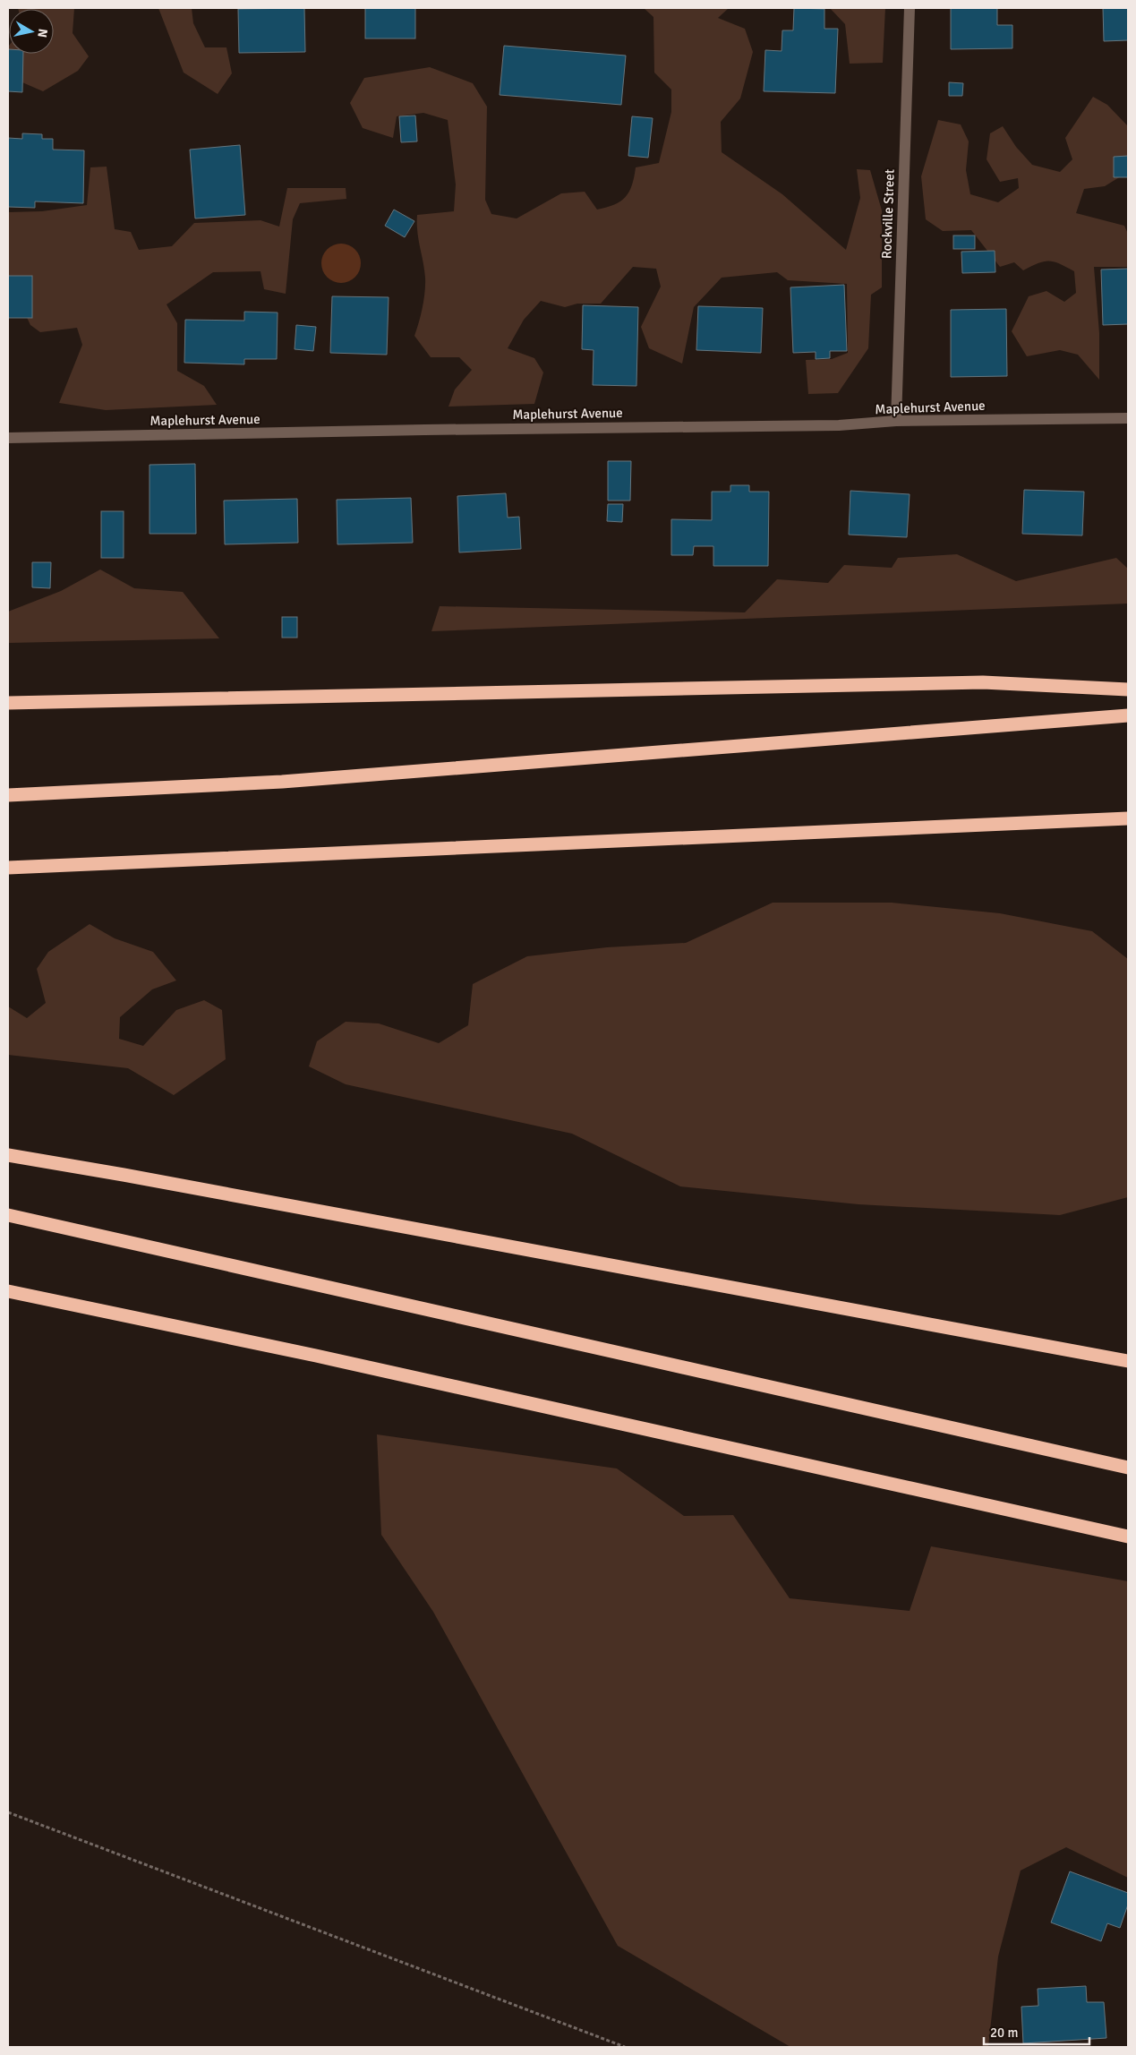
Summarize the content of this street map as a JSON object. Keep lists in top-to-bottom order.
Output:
{
  "streets": {
    "street": ["Rockville Street", "Maplehurst Avenue"]
  },
  "crossings": [
    ["Rockville Street", "Maplehurst Avenue"]
  ],
  "scale_bar": "20 m",
  "north": "right"
}
